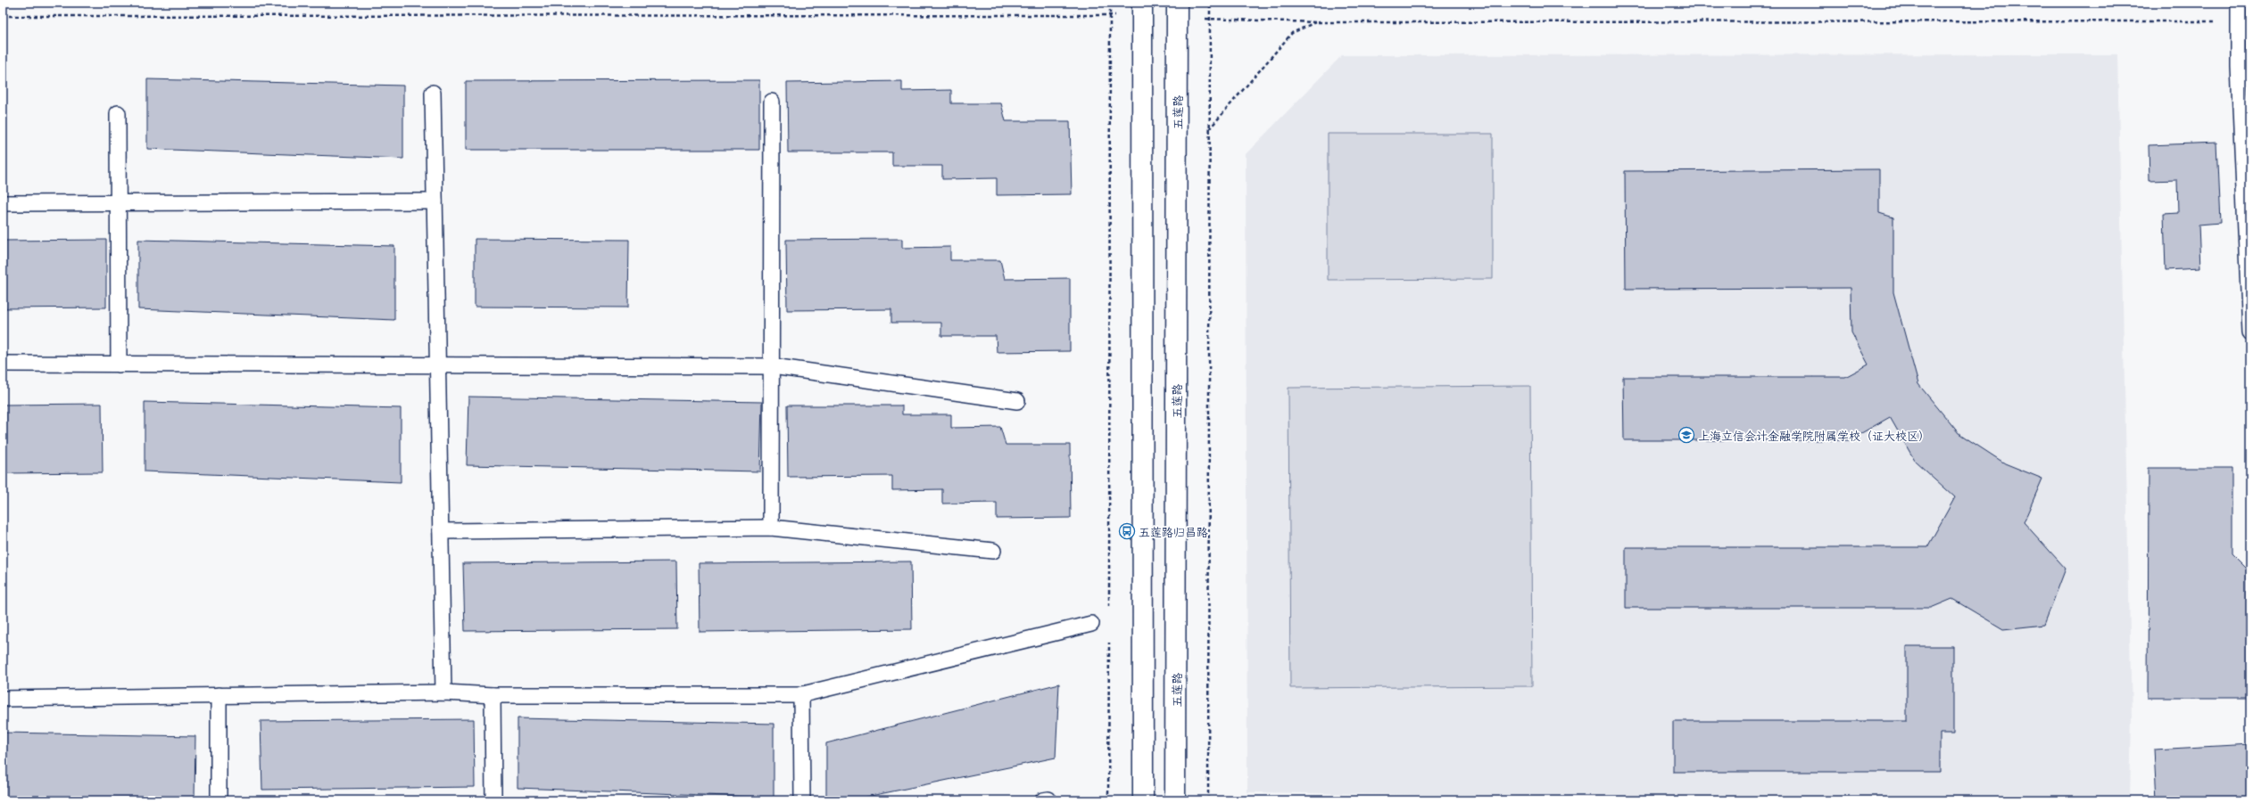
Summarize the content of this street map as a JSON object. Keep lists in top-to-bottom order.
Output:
{
  "streets": {
    "street": ["五莲路"]
  },
  "places": {
    "school or university": ["上海立信会计金融学院附属学校（证大校区）"],
    "bus stop": ["五莲路归昌路"]
  }
}
